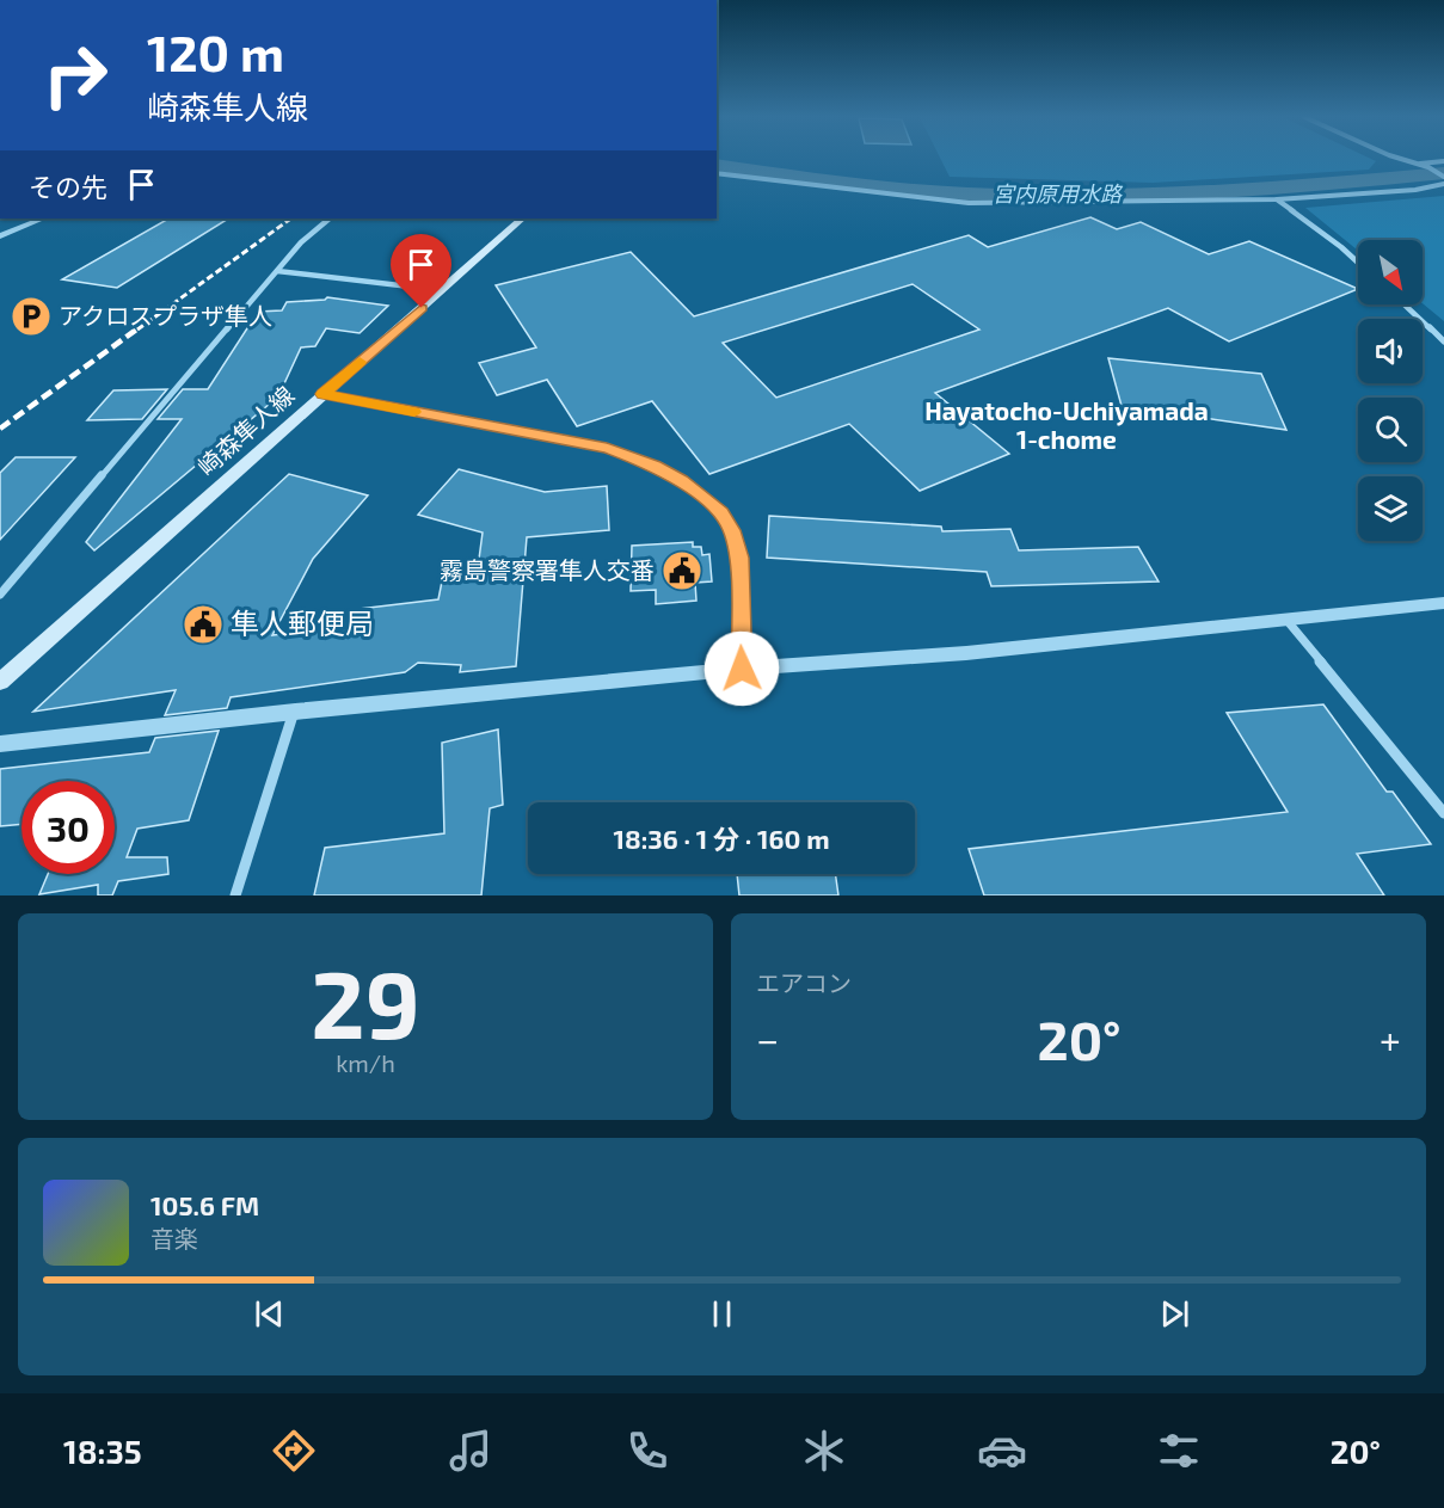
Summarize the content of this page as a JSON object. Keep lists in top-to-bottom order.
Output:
{
  "streets": {
    "main road": ["崎森隼人線"]
  },
  "districts": ["Hayatocho-Uchiyamada 1-chome"],
  "water": ["宮内原用水路"],
  "places": {
    "parking": ["アクロスプラザ隼人"],
    "public building": ["霧島警察署隼人交番", "隼人郵便局"]
  },
  "north": "bottom right",
  "page": {
    "turn": ["120 m", "崎森隼人線"],
    "then": "その先",
    "limit": "30",
    "trip": "18:36 · 1 分 · 160 m",
    "tile": [
      ["29", "km/h"],
      "エアコン"
    ],
    "heat": ["−", "20°", "+"],
    "song": ["105.6 FM", "音楽"],
    "tabs": ["18:35", "20°"]
  }
}
